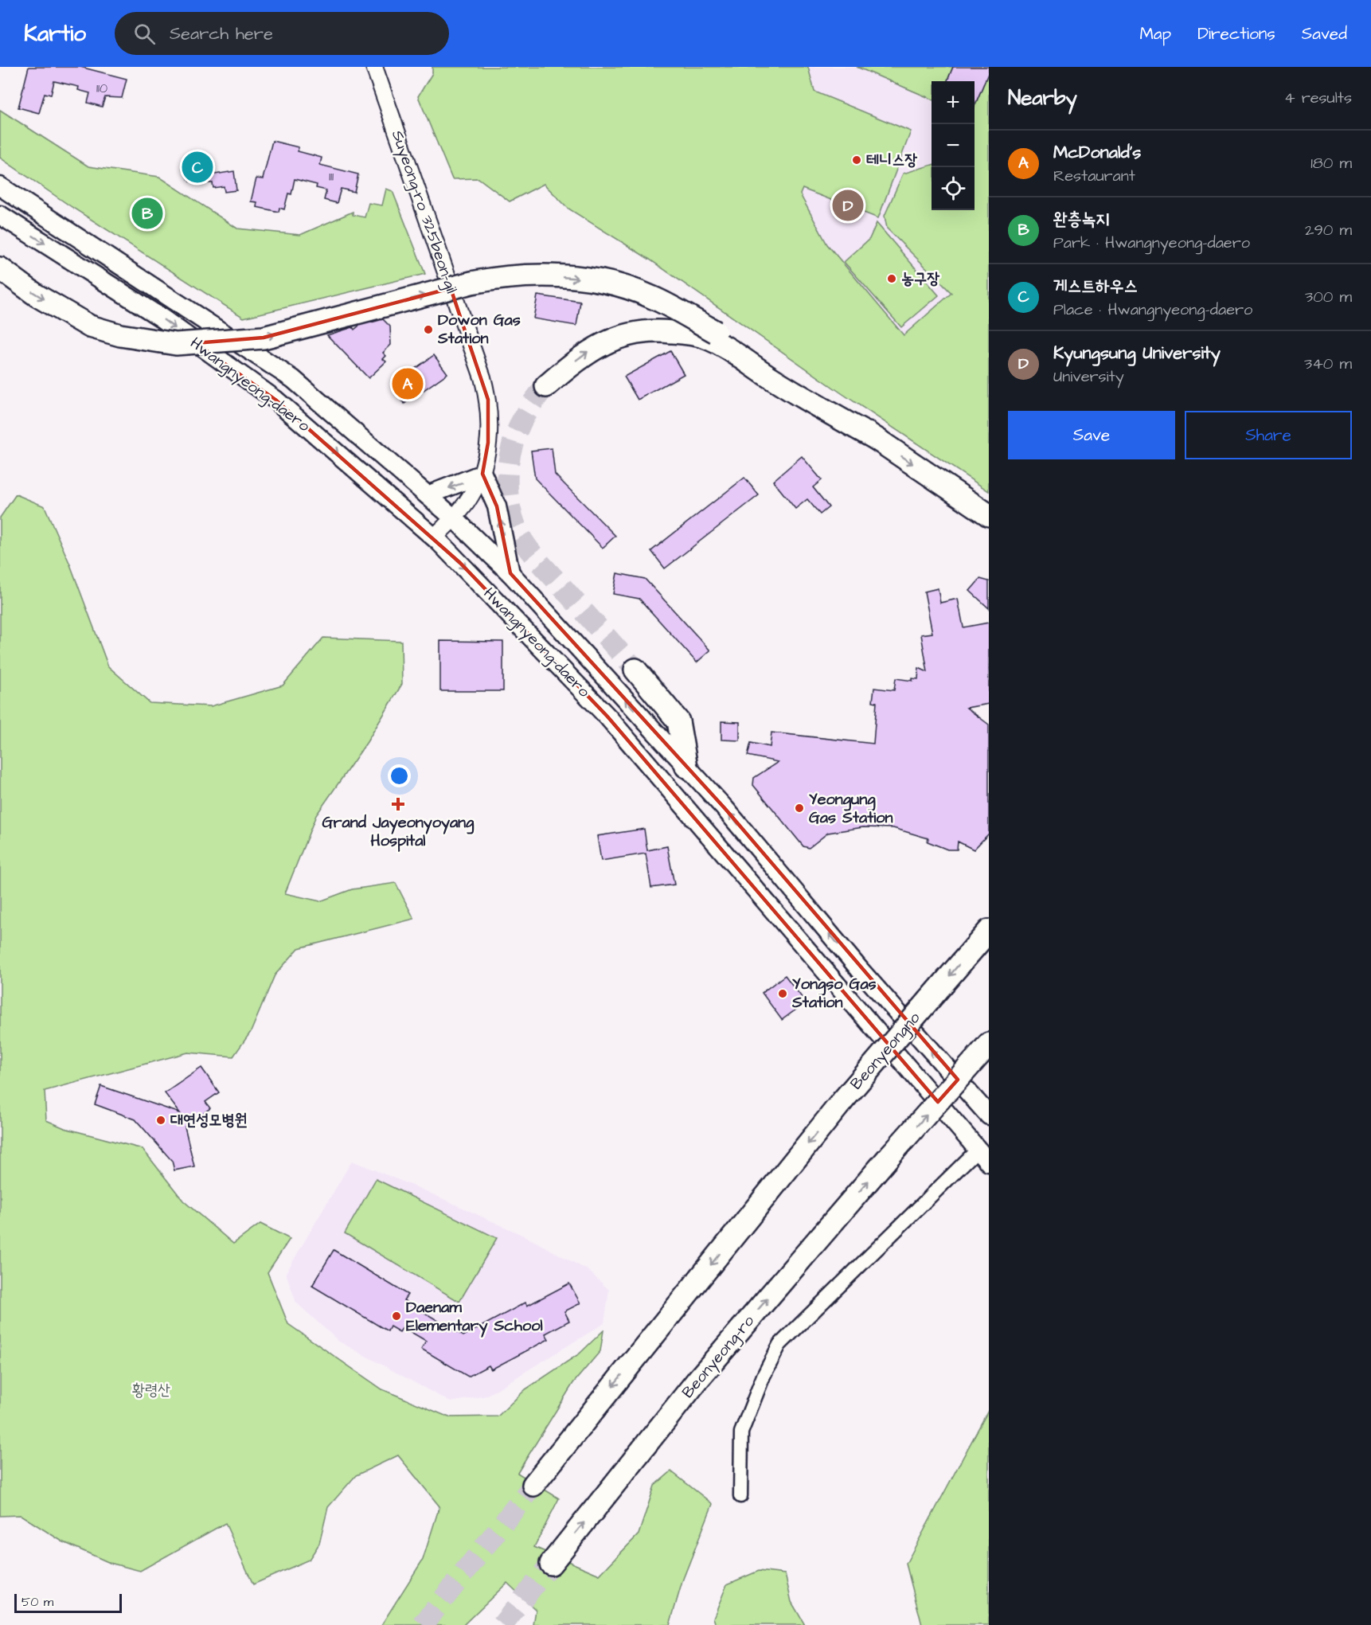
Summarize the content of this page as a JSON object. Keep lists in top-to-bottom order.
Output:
{
  "streets": {
    "highway": ["Beonyeongno", "Beonyeong-ro"],
    "main road": ["Hwangnyeong-daero"],
    "street": ["Suyeong-ro 325beon-gil"]
  },
  "crossings": [
    ["Suyeong-ro 325beon-gil", "Hwangnyeong-daero"]
  ],
  "one_way": ["Beonyeongno", "Beonyeong-ro"],
  "parks": ["황령산"],
  "places": {
    "other": [
      "테니스장",
      "농구장",
      "Dowon Gas Station",
      "Yeongung Gas Station",
      "Yongso Gas Station",
      "대연성모병원",
      "Daenam Elementary School"
    ],
    "health": ["Grand Jayeonyoyang Hospital"]
  },
  "house_numbers": ["110", "111"],
  "scale_bar": "50 m",
  "page": {
    "header": "Kartio",
    "search": "Search here",
    "nav": ["Map", "Directions", "Saved"],
    "heading": ["Nearby", "4 results"],
    "map_buttons": ["+", "−"],
    "list": [
      {
        "mark": "A",
        "name": "McDonald's",
        "note": "Restaurant",
        "value": "180 m"
      },
      {
        "mark": "B",
        "name": "완층녹지",
        "note": "Park · Hwangnyeong-daero",
        "value": "290 m"
      },
      {
        "mark": "C",
        "name": "게스트하우스",
        "note": "Place · Hwangnyeong-daero",
        "value": "300 m"
      },
      {
        "mark": "D",
        "name": "Kyungsung University",
        "note": "University",
        "value": "340 m"
      }
    ],
    "pins": [
      "C",
      "D",
      "B",
      "A"
    ],
    "buttons": ["Save", "Share"],
    "scale": "50 m"
  }
}
